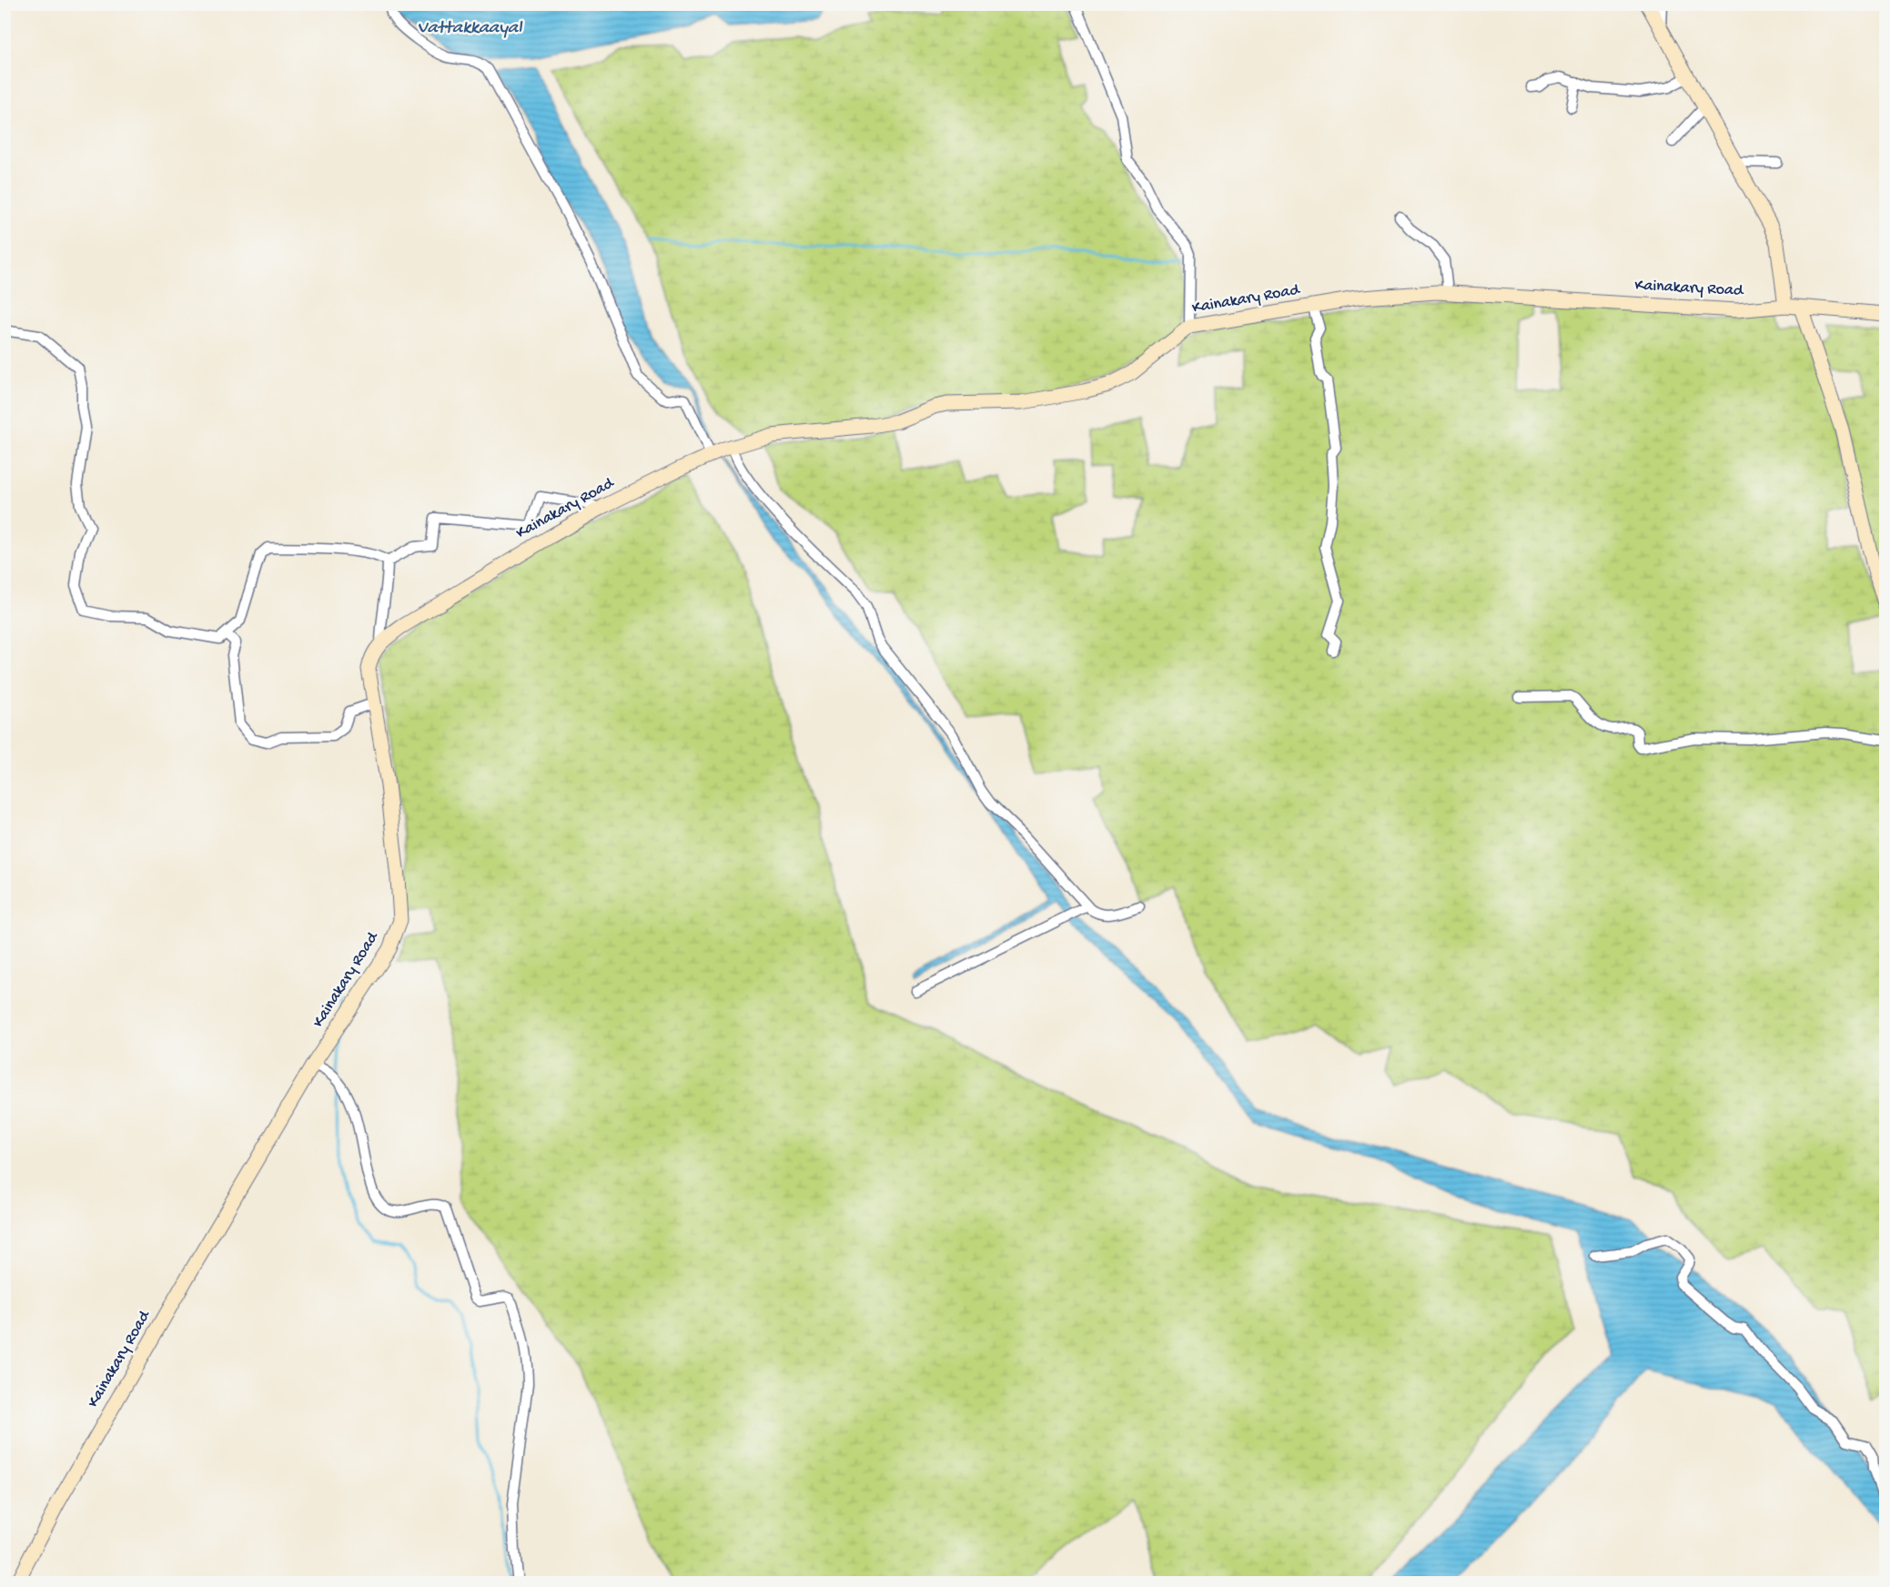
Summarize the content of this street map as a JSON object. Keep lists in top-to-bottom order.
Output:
{
  "streets": {
    "main road": ["Kainakary Road"]
  },
  "water": ["Vattakkaayal"]
}
